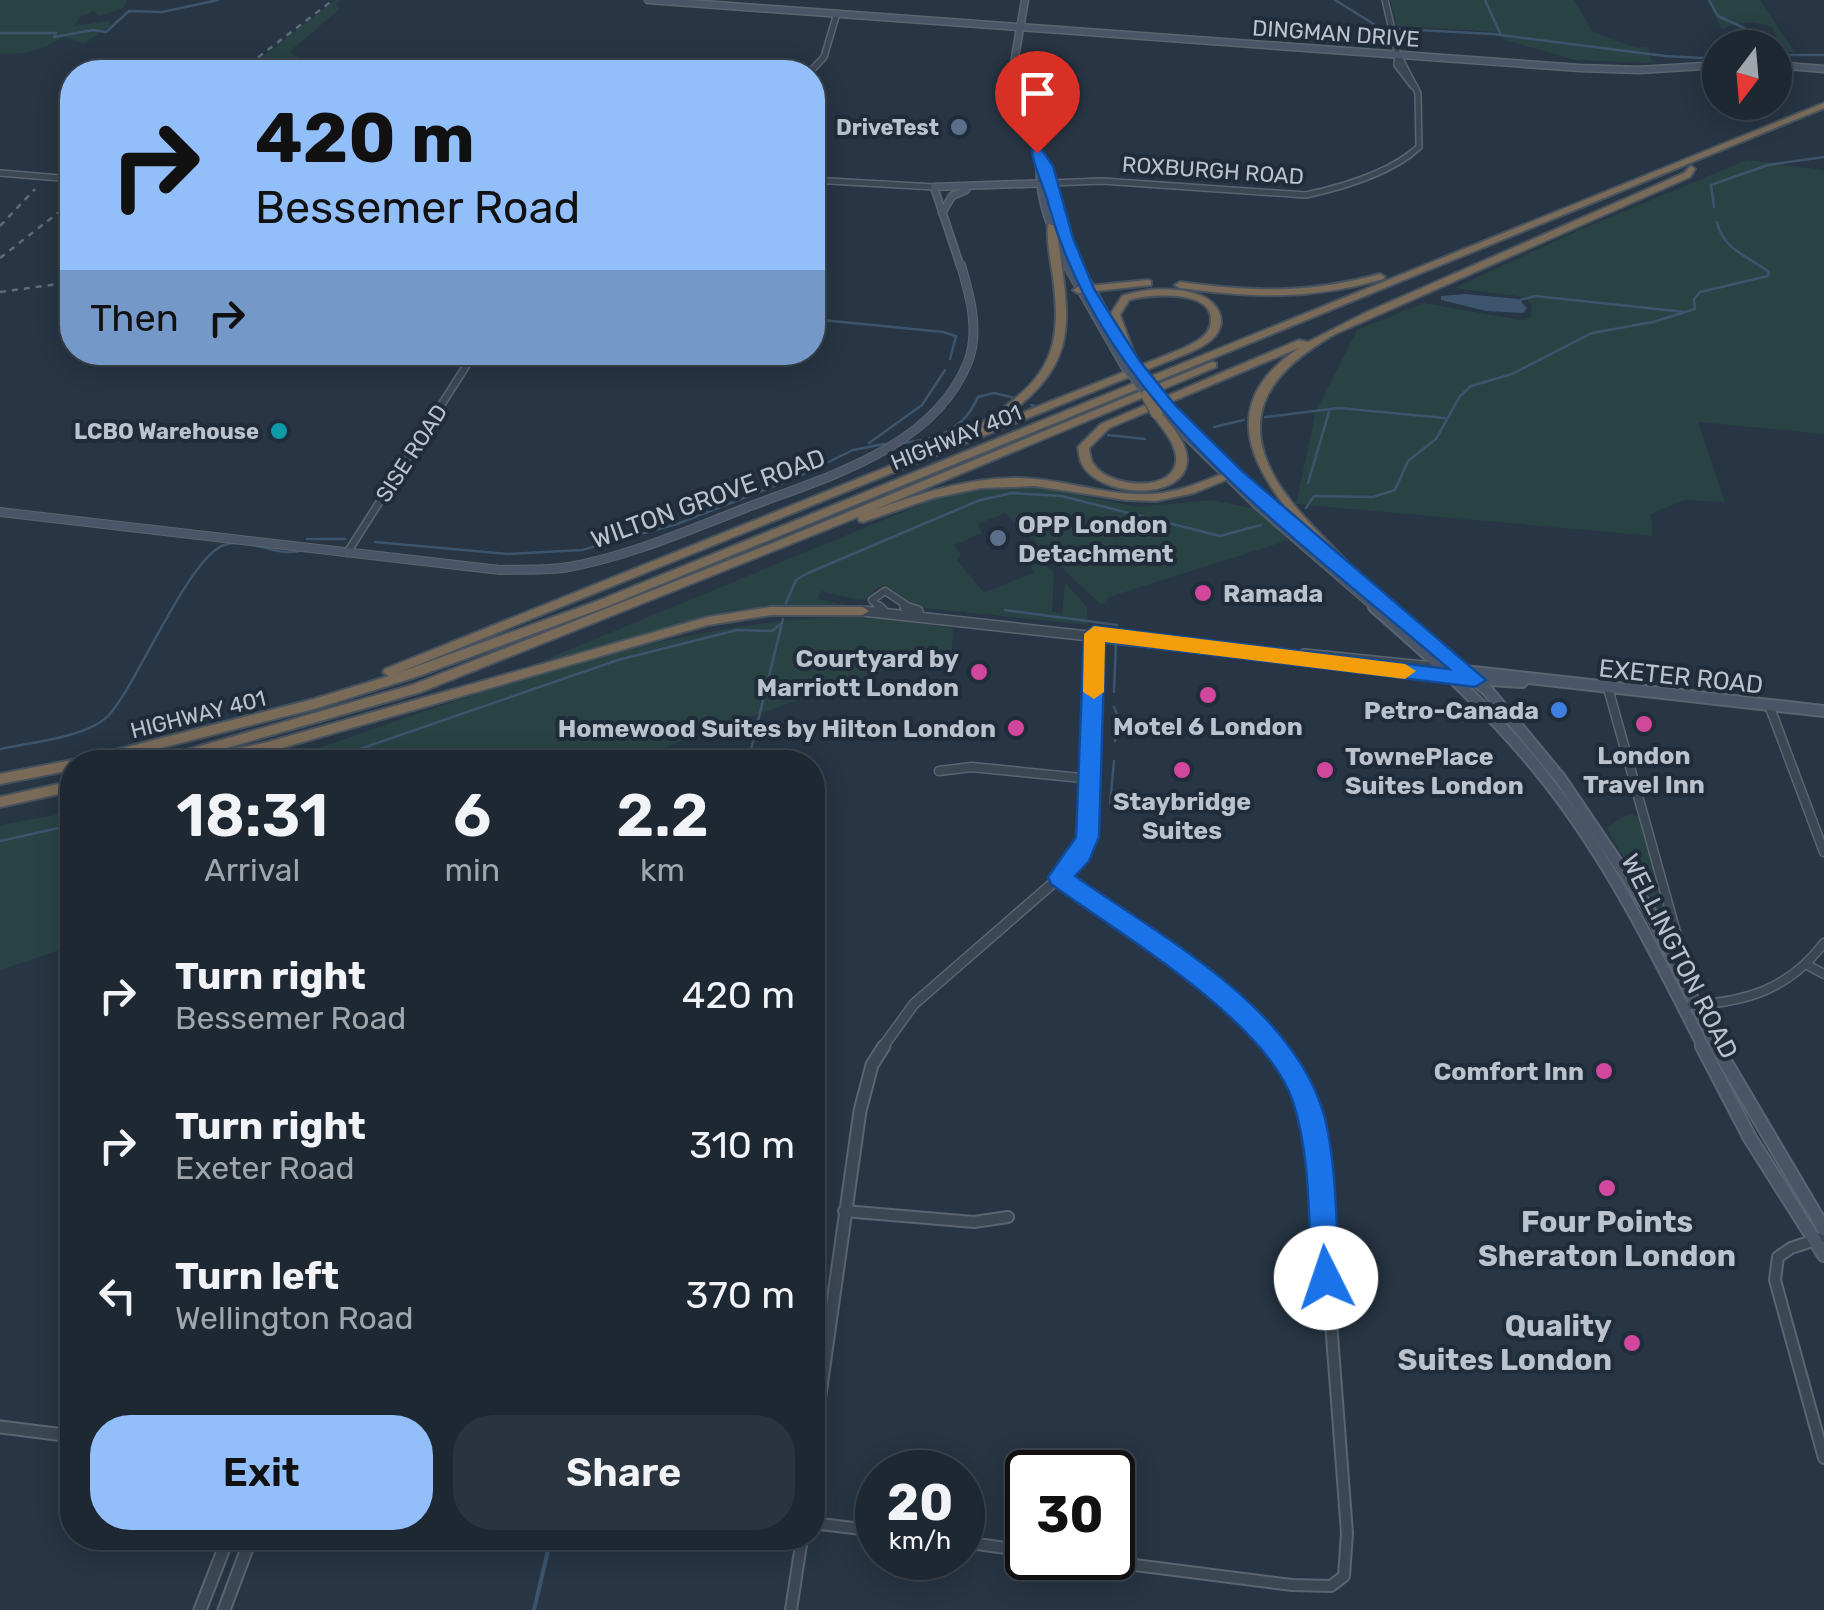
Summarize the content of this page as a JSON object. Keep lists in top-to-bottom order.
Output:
{
  "streets": {
    "highway": ["HIGHWAY 401"],
    "main road": [
      "DINGMAN DRIVE",
      "ROXBURGH ROAD",
      "WILTON GROVE ROAD",
      "EXETER ROAD",
      "WELLINGTON ROAD"
    ],
    "street": ["SISE ROAD"]
  },
  "crossings": [
    ["DINGMAN DRIVE", "ROXBURGH ROAD"],
    ["ROXBURGH ROAD", "WILTON GROVE ROAD"],
    ["SISE ROAD", "WILTON GROVE ROAD"],
    ["EXETER ROAD", "WELLINGTON ROAD"]
  ],
  "places": [
    "DriveTest",
    "LCBO Warehouse",
    "OPP London Detachment",
    "Ramada",
    "Courtyard by Marriott London",
    "Motel 6 London",
    "Petro-Canada",
    "London Travel Inn",
    "Homewood Suites by Hilton London",
    "Staybridge Suites",
    "TownePlace Suites London",
    "Comfort Inn",
    "Four Points Sheraton London",
    "Quality Suites London"
  ],
  "north": "bottom",
  "page": {
    "turn": ["420 m", "Bessemer Road"],
    "then": "Then",
    "eta": [
      "18:31",
      "Arrival",
      "6",
      "min",
      "2.2",
      "km"
    ],
    "list": [
      {
        "name": "Turn right",
        "note": "Bessemer Road",
        "value": "420 m"
      },
      {
        "name": "Turn right",
        "note": "Exeter Road",
        "value": "310 m"
      },
      {
        "name": "Turn left",
        "note": "Wellington Road",
        "value": "370 m"
      }
    ],
    "buttons": ["Exit", "Share"],
    "speed": "20 km/h",
    "limit": "30"
  }
}
